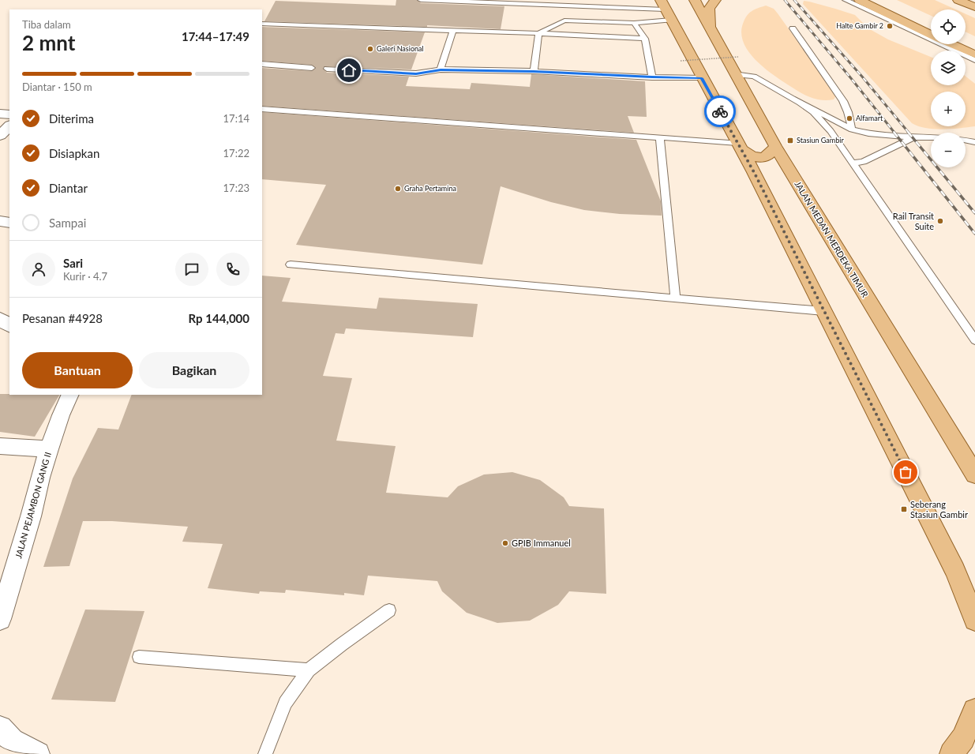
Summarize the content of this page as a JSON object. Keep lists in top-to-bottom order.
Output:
{
  "streets": {
    "main road": ["JALAN MEDAN MERDEKA TIMUR"],
    "street": ["JALAN PEJAMBON GANG II"]
  },
  "places": {
    "other": [
      "Halte Gambir 2",
      "Galeri Nasional",
      "Alfamart",
      "Graha Pertamina",
      "Rail Transit Suite",
      "GPIB Immanuel"
    ],
    "transit": ["Stasiun Gambir", "Seberang Stasiun Gambir"]
  },
  "page": {
    "map_buttons": ["+", "−"],
    "heading": ["2 mnt", "Tiba dalam", "17:44–17:49"],
    "panel": [
      "Sari",
      "Kurir · 4.7",
      "Pesanan #4928",
      "Rp 144,000"
    ],
    "bar": "Diantar · 150 m",
    "list": [
      ["Diterima", "17:14"],
      ["Disiapkan", "17:22"],
      ["Diantar", "17:23"],
      "Sampai"
    ],
    "buttons": ["Bantuan", "Bagikan"]
  }
}
